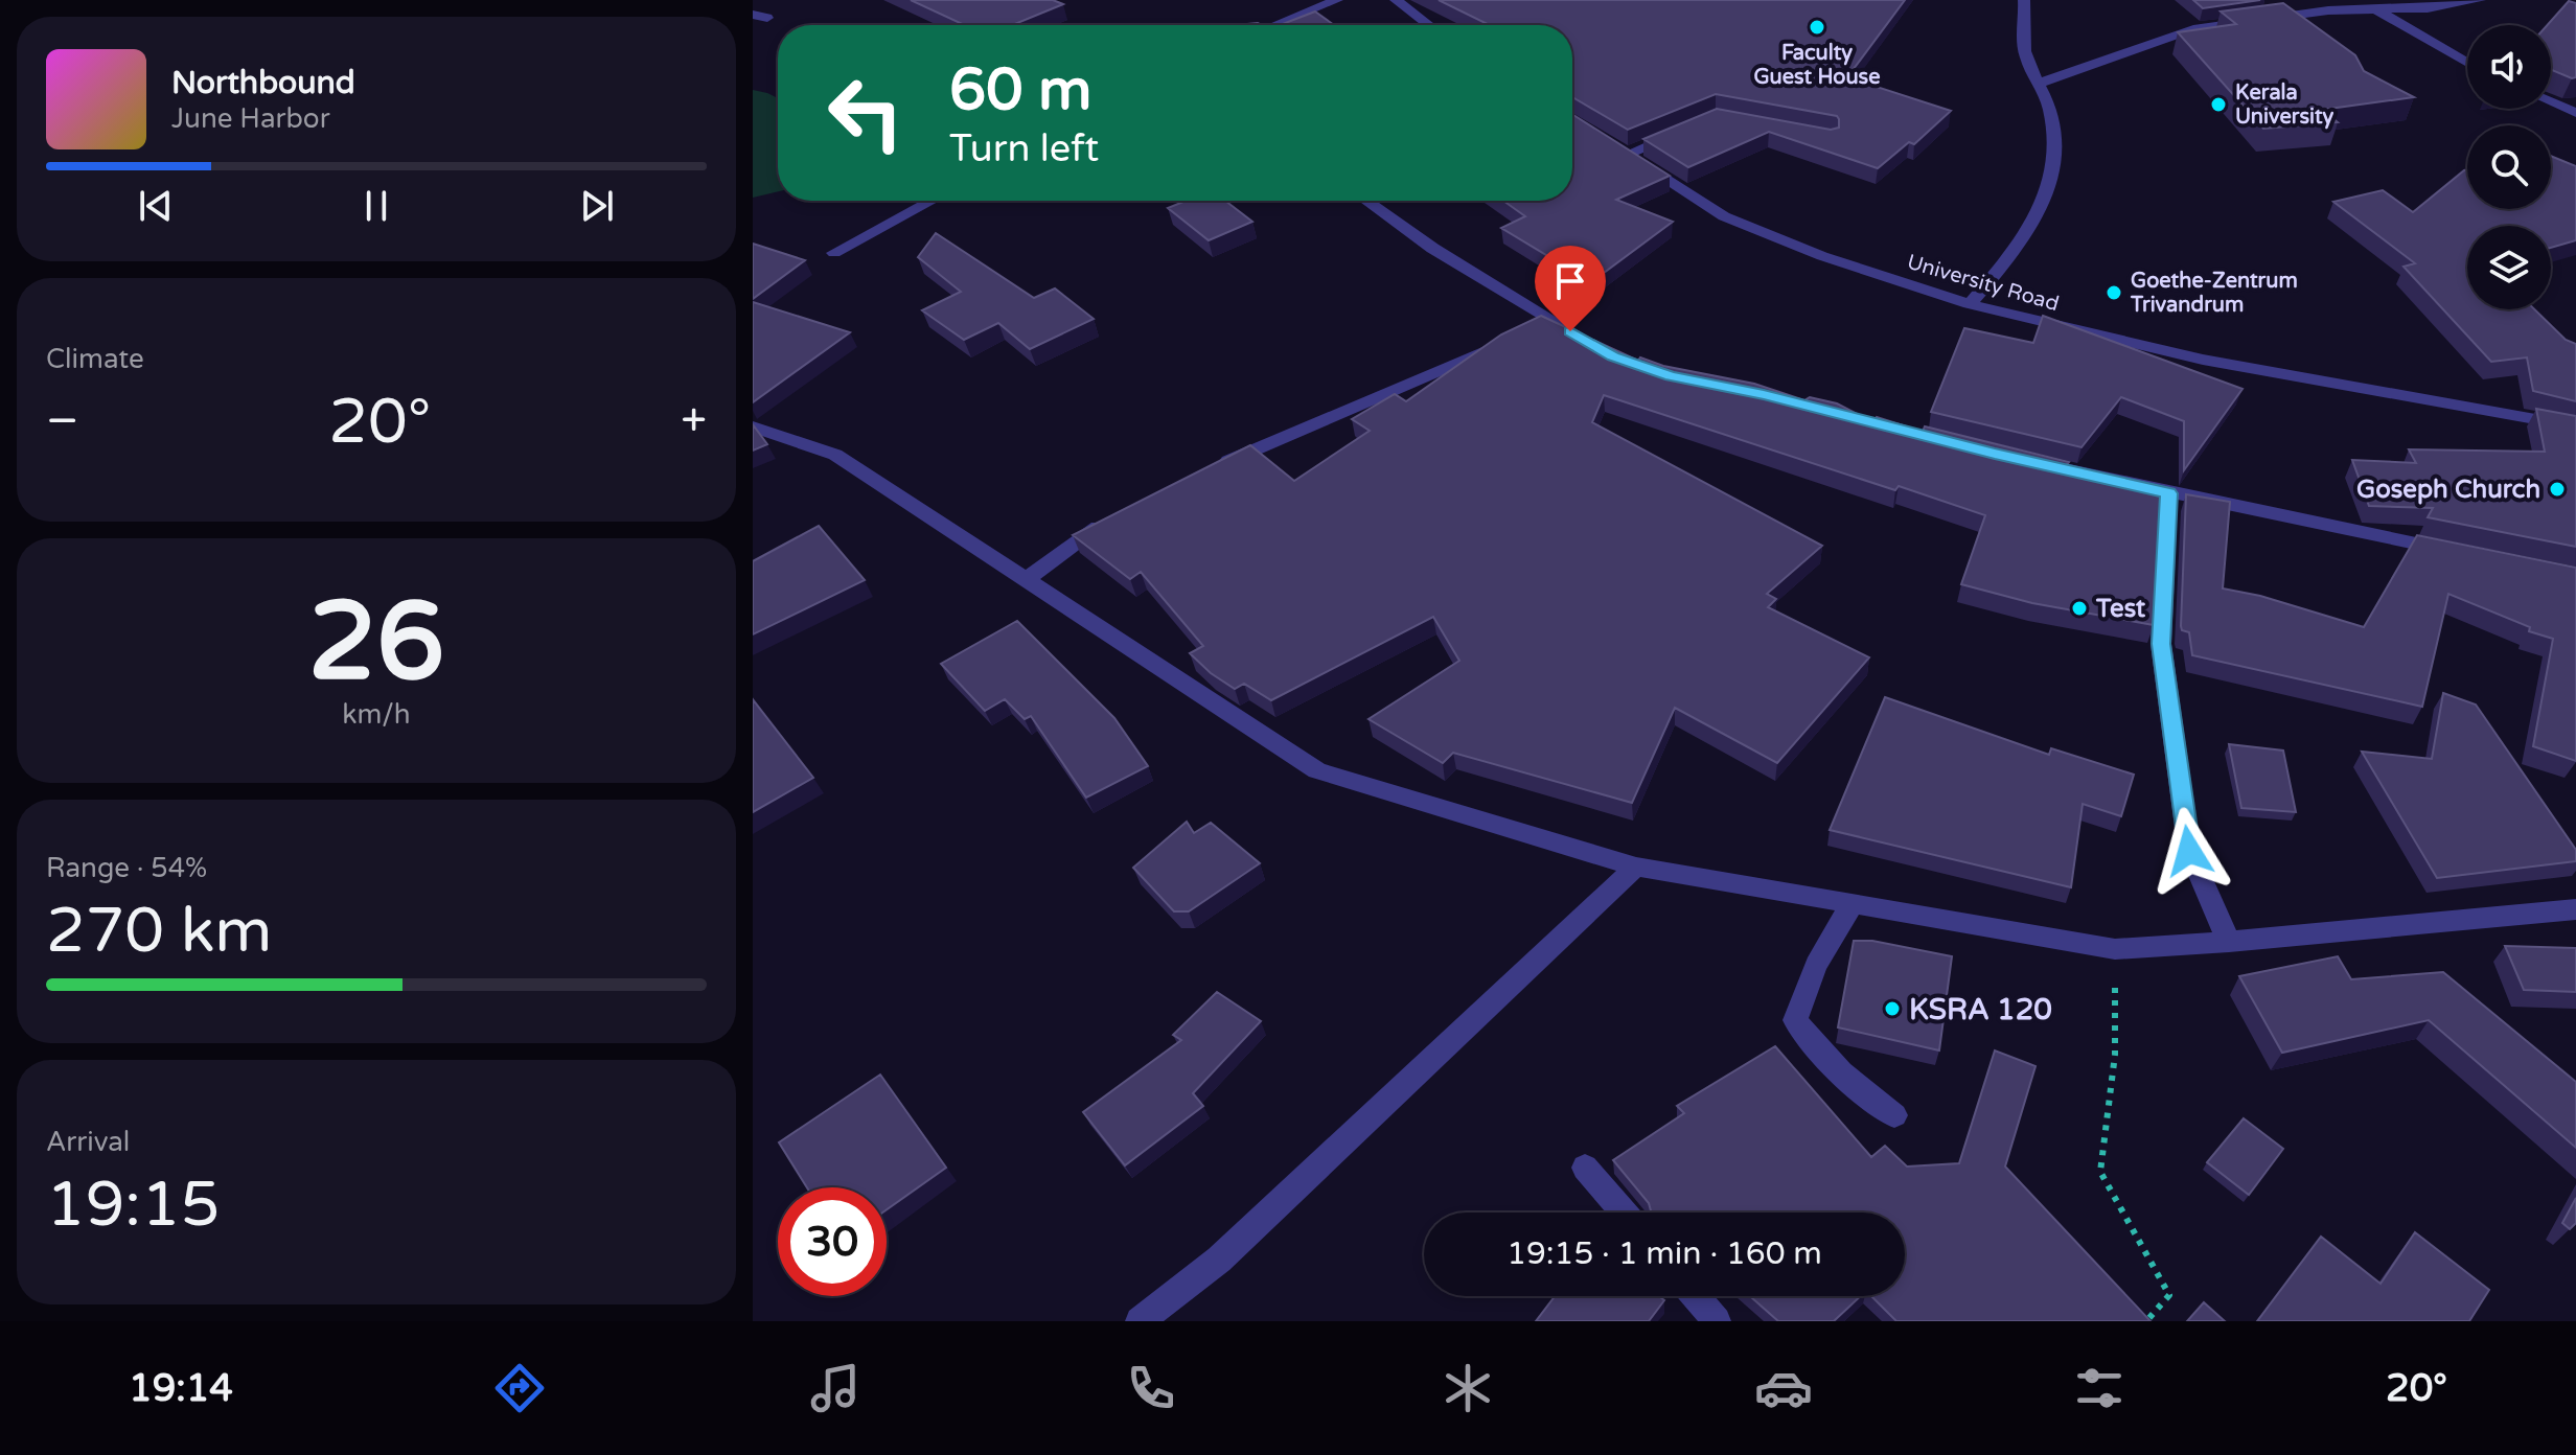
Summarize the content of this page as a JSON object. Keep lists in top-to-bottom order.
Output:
{
  "streets": {
    "street": ["University Road"]
  },
  "places": [
    "Faculty Guest House",
    "Kerala University",
    "Goethe-Zentrum Trivandrum",
    "Goseph Church",
    "Test",
    "KSRA 120"
  ],
  "page": {
    "turn": ["60 m", "Turn left"],
    "song": ["Northbound", "June Harbor"],
    "tile": [
      "Climate",
      ["26", "km/h"],
      ["Range · 54%", "270 km"],
      ["Arrival", "19:15"]
    ],
    "heat": ["−", "20°", "+"],
    "limit": "30",
    "trip": "19:15 · 1 min · 160 m",
    "tabs": ["19:14", "20°"]
  }
}
